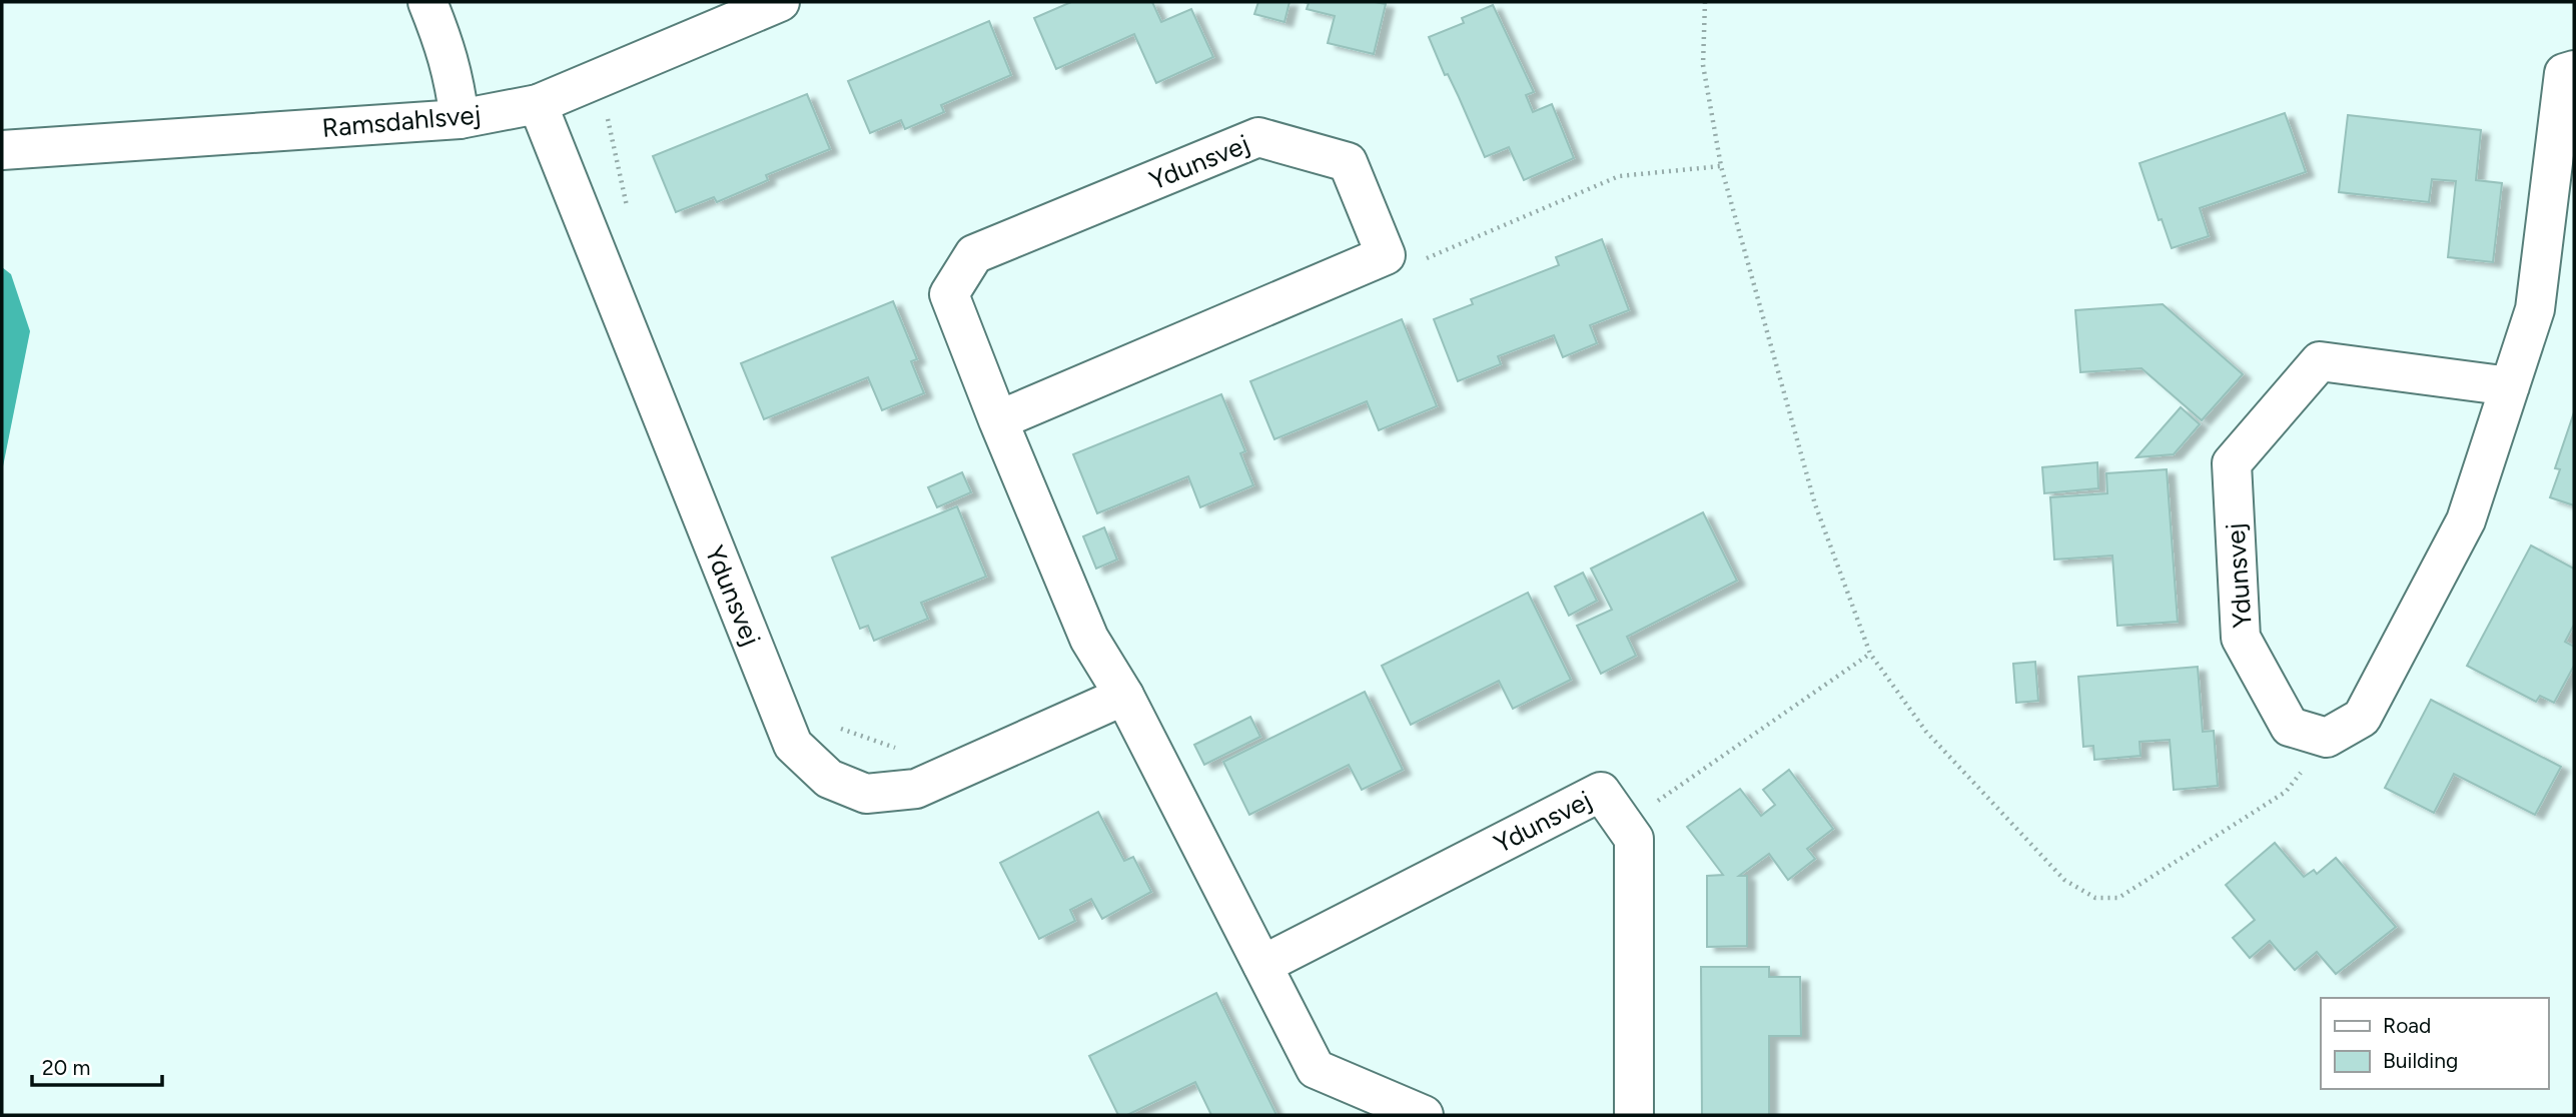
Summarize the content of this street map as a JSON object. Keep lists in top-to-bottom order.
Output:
{
  "streets": {
    "street": ["Ramsdahlsvej", "Ydunsvej"]
  },
  "crossings": [
    ["Ramsdahlsvej", "Ydunsvej"]
  ],
  "legend": ["Road", "Building"],
  "scale_bar": "20 m"
}
